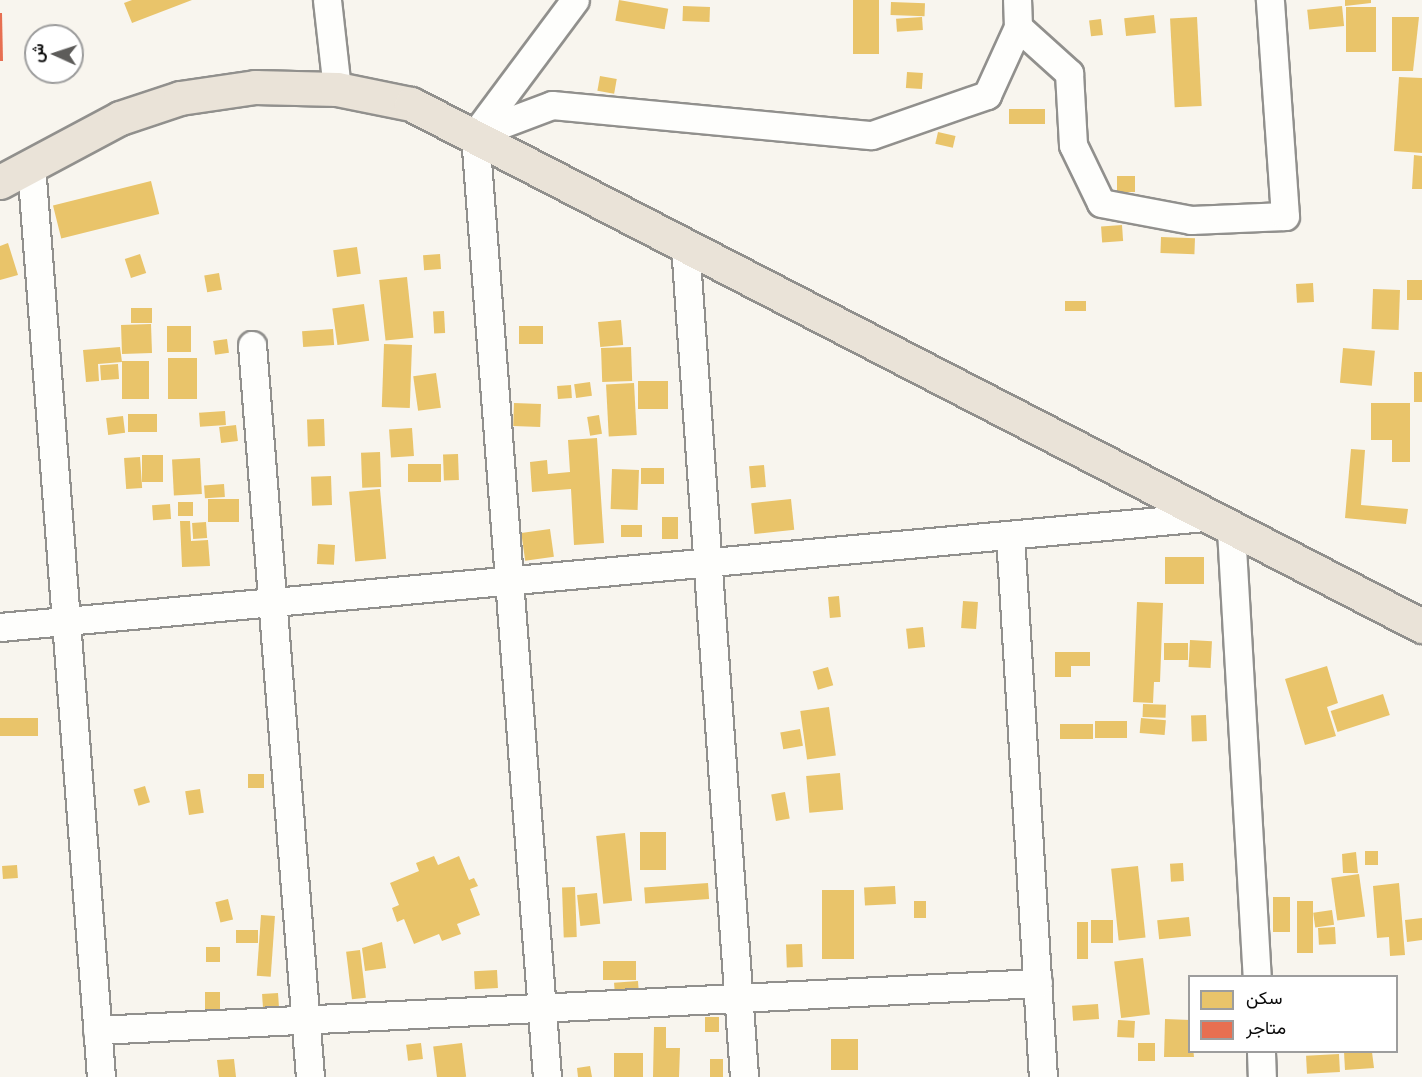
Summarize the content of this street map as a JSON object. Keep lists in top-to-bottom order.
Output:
{
  "legend": ["سكن", "متاجر"],
  "north": "left"
}
